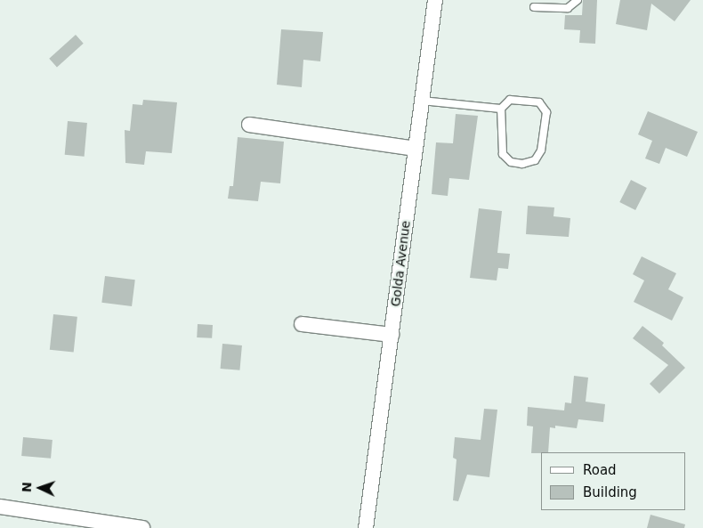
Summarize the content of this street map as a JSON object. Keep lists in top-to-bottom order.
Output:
{
  "streets": {
    "street": ["Golda Avenue"]
  },
  "legend": ["Road", "Building"],
  "north": "left"
}
